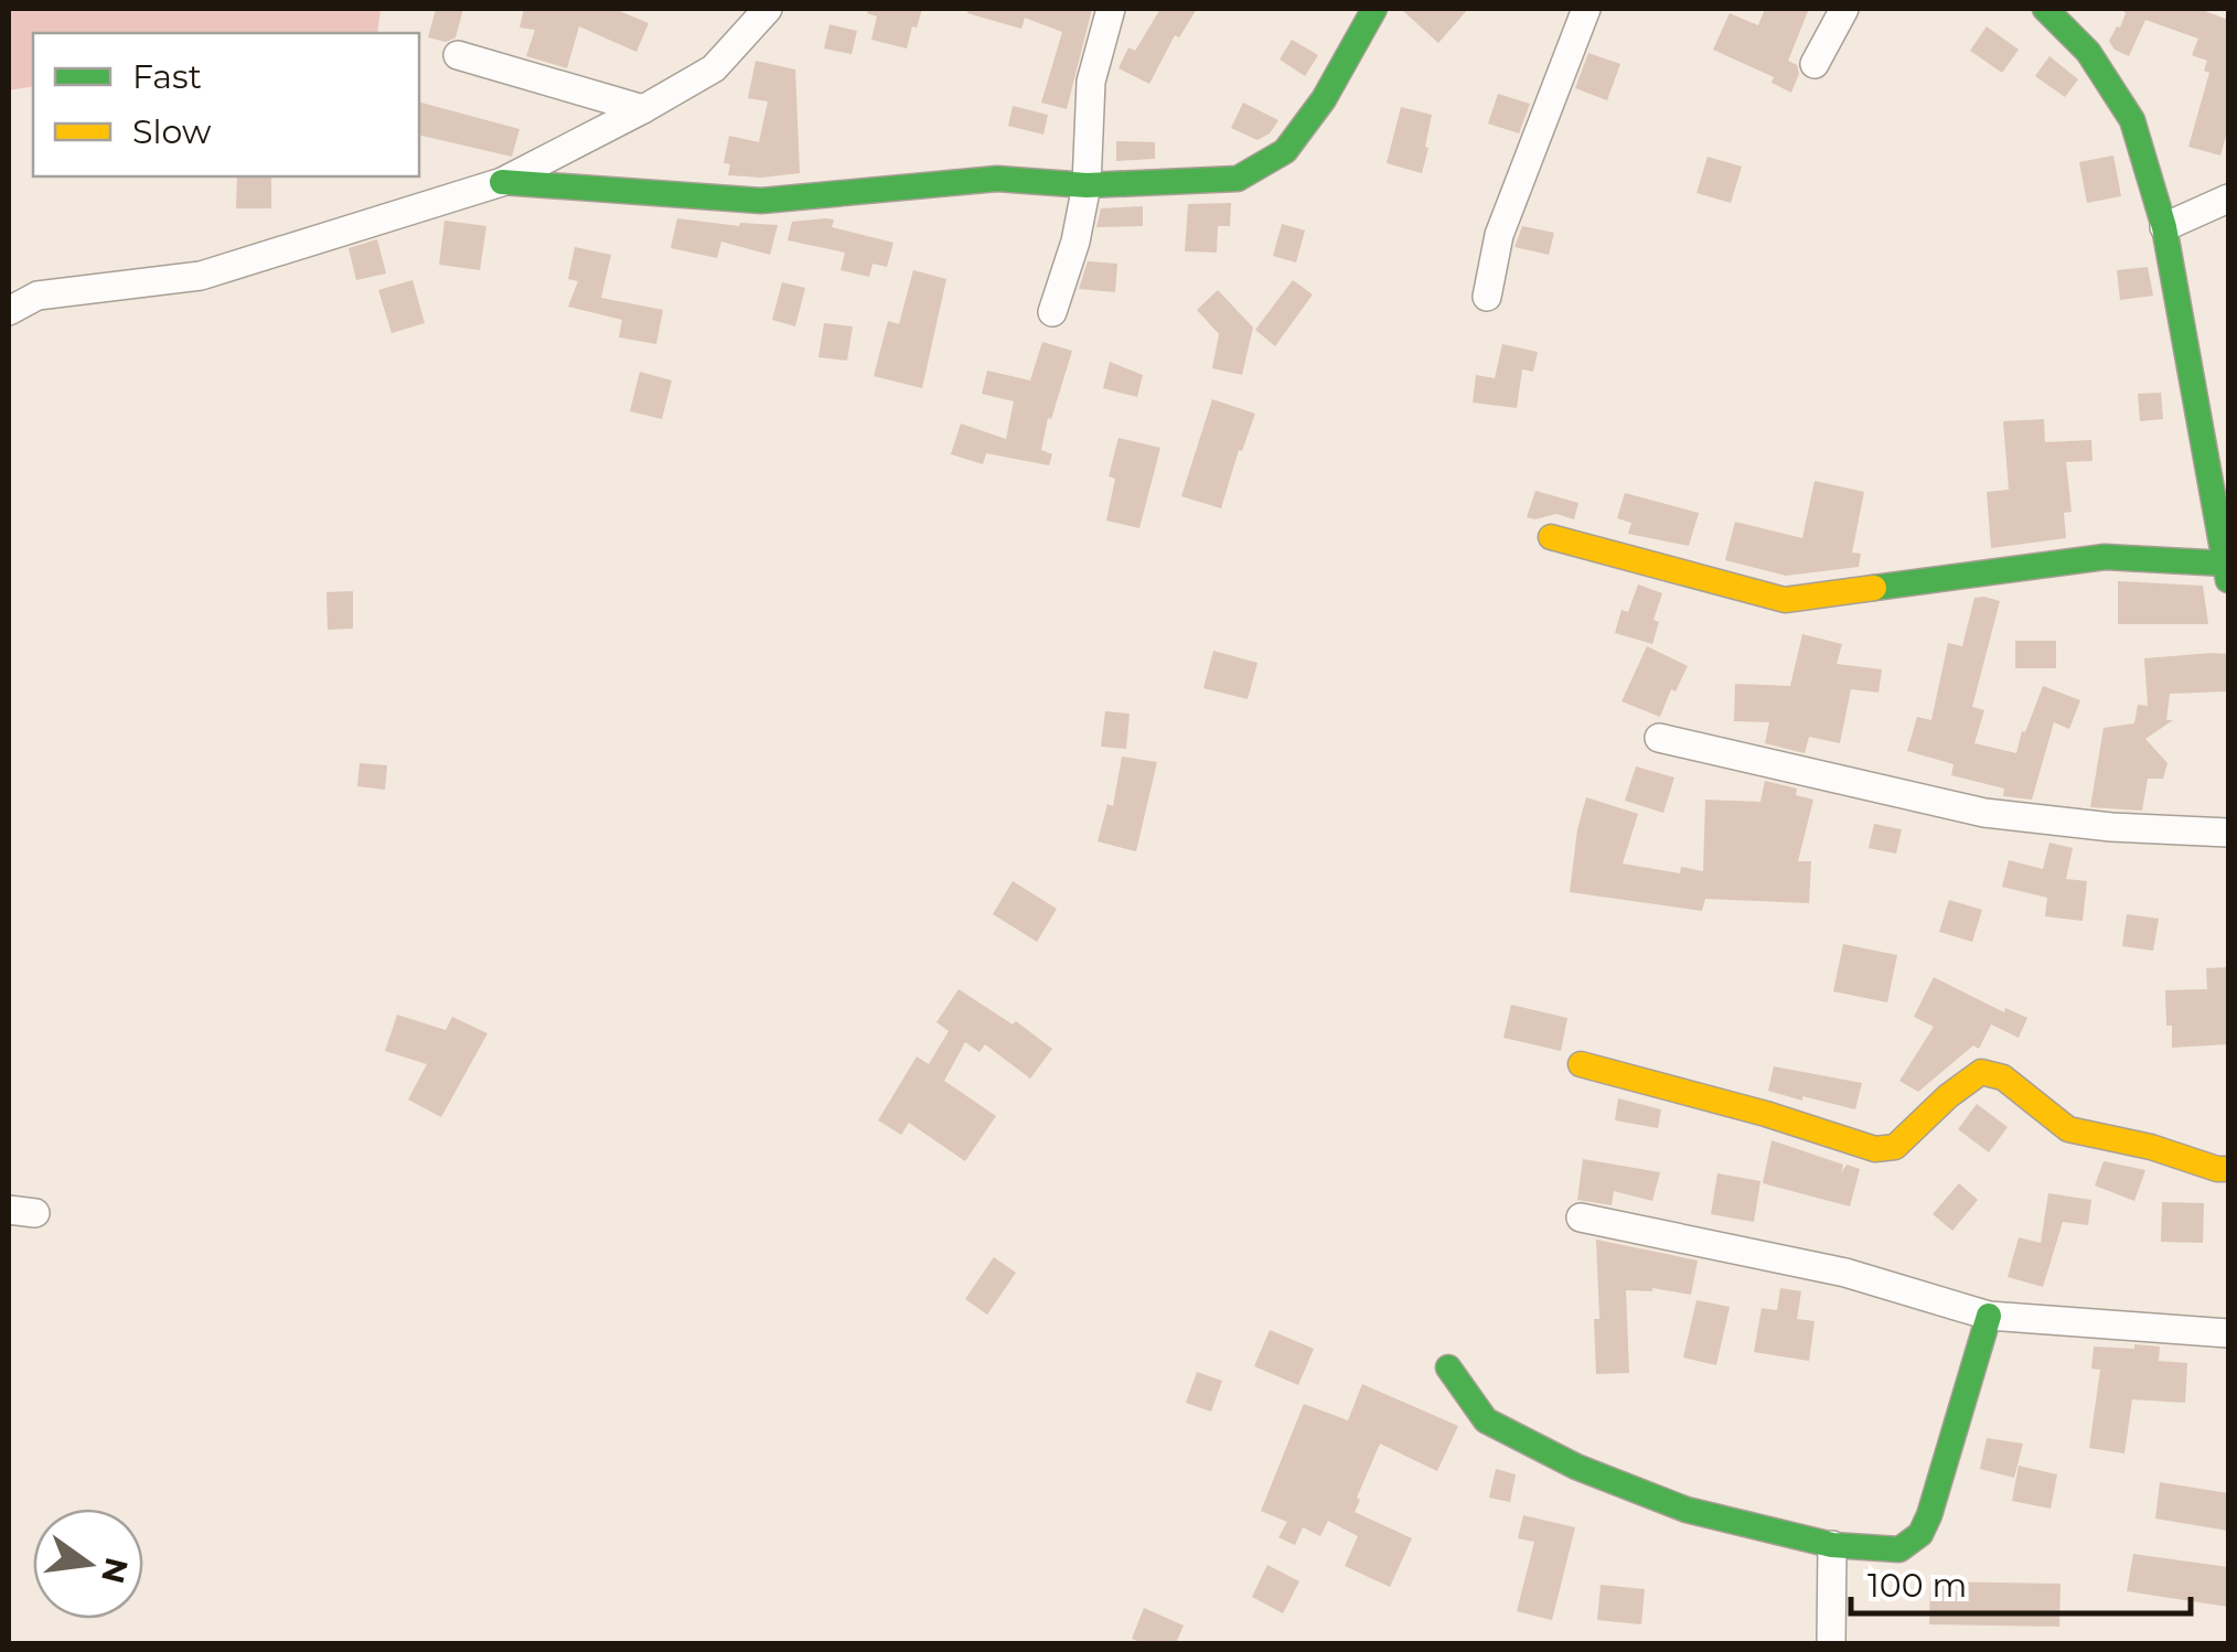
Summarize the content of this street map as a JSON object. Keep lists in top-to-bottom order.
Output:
{
  "legend": ["Fast", "Slow"],
  "scale_bar": "100 m",
  "north": "right"
}
